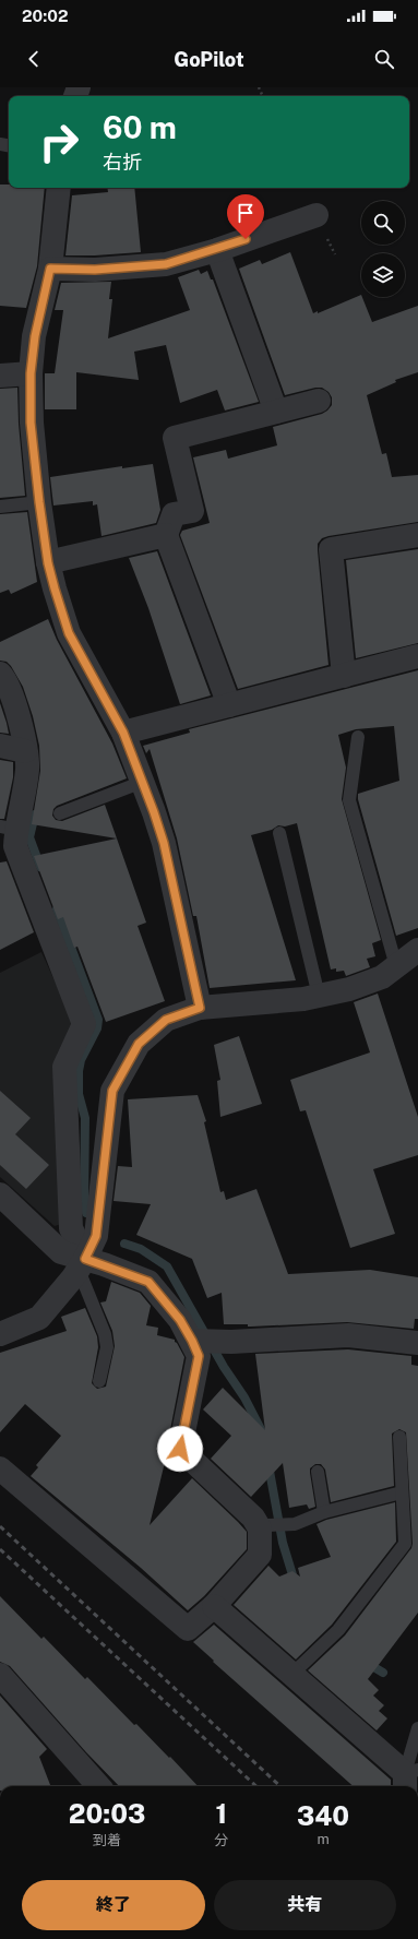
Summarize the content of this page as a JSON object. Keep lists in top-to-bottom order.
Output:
{
  "page": {
    "status": "20:02",
    "header": "GoPilot",
    "turn": ["60 m", "右折"],
    "eta": [
      "20:03",
      "到着",
      "1",
      "分",
      "340",
      "m"
    ],
    "buttons": ["終了", "共有"]
  }
}
